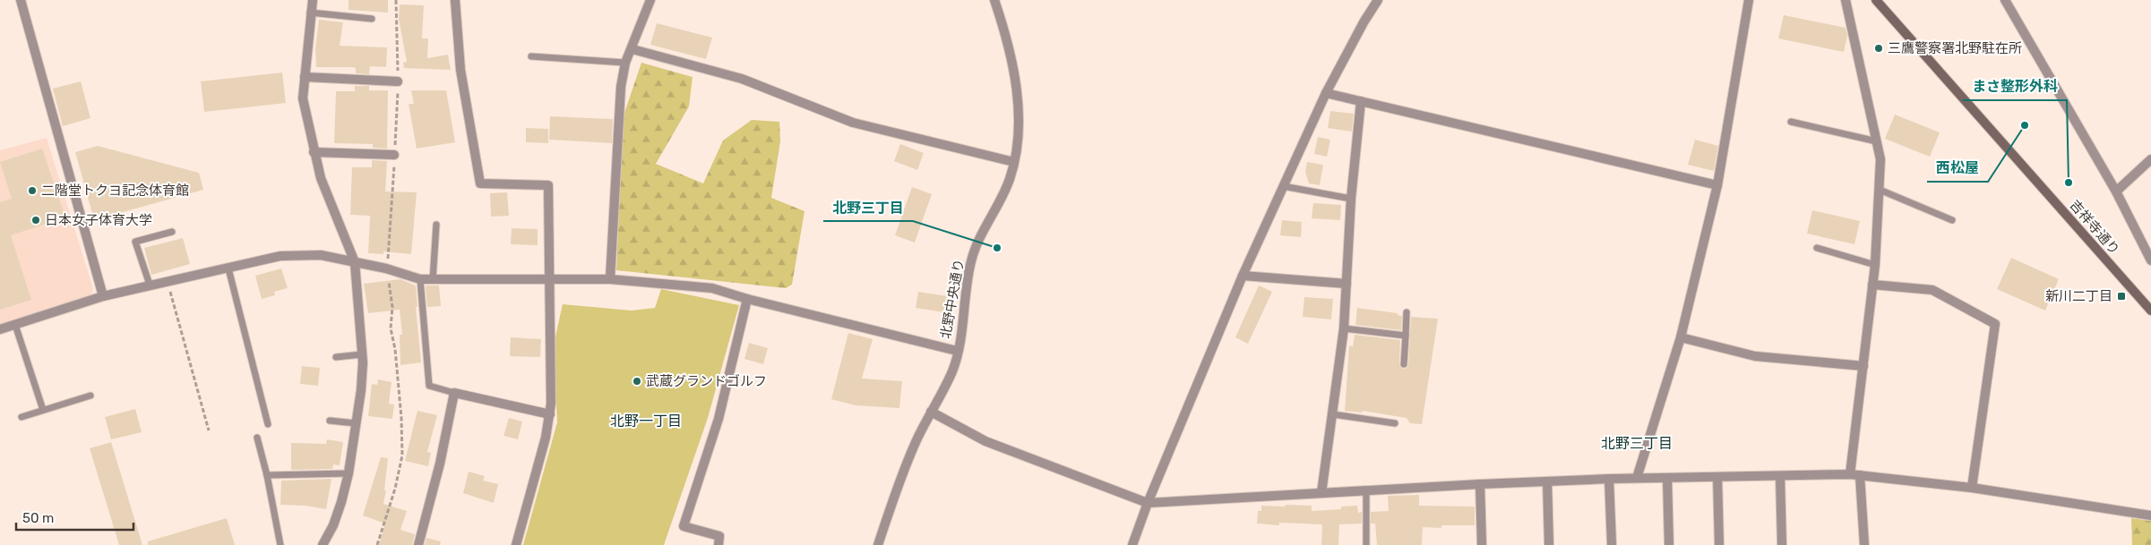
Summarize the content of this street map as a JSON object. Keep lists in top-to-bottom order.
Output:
{
  "streets": {
    "main road": ["吉祥寺通り"],
    "street": ["北野中央通り"]
  },
  "districts": ["北野一丁目", "北野三丁目"],
  "places": {
    "other": [
      "三鷹警察署北野駐在所",
      "西松屋",
      "まさ整形外科",
      "二階堂トクヨ記念体育館",
      "日本女子体育大学",
      "北野三丁目",
      "武蔵グランドゴルフ"
    ],
    "transit": ["新川二丁目"]
  },
  "scale_bar": "50 m"
}
